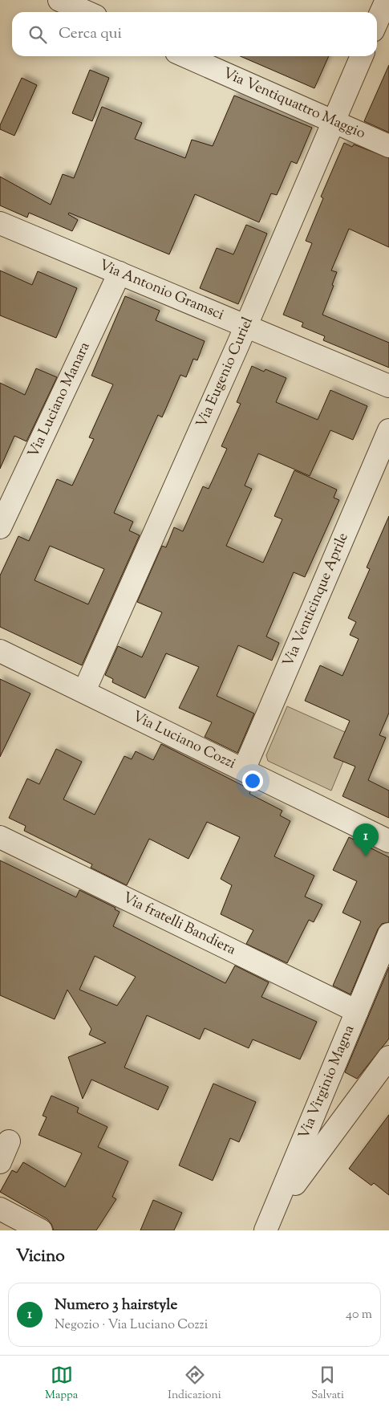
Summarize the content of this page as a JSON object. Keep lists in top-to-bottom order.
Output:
{
  "streets": {
    "street": [
      "Via Ventiquattro Maggio",
      "Via Antonio Gramsci",
      "Via Eugenio Curiel",
      "Via Luciano Manara",
      "Via Venticinque Aprile",
      "Via Luciano Cozzi",
      "Via fratelli Bandiera",
      "Via Virginio Magna"
    ]
  },
  "crossings": [
    ["Via Ventiquattro Maggio", "Via Eugenio Curiel"],
    ["Via Antonio Gramsci", "Via Eugenio Curiel"],
    ["Via Antonio Gramsci", "Via Luciano Manara"],
    ["Via Eugenio Curiel", "Via Luciano Cozzi"],
    ["Via Venticinque Aprile", "Via Luciano Cozzi"],
    ["Via fratelli Bandiera", "Via Virginio Magna"]
  ],
  "page": {
    "search": "Cerca qui",
    "pins": "1",
    "heading": "Vicino",
    "list": [
      {
        "mark": "1",
        "name": "Numero 3 hairstyle",
        "note": "Negozio · Via Luciano Cozzi",
        "value": "40 m"
      }
    ],
    "nav": ["Mappa", "Indicazioni", "Salvati"]
  }
}
